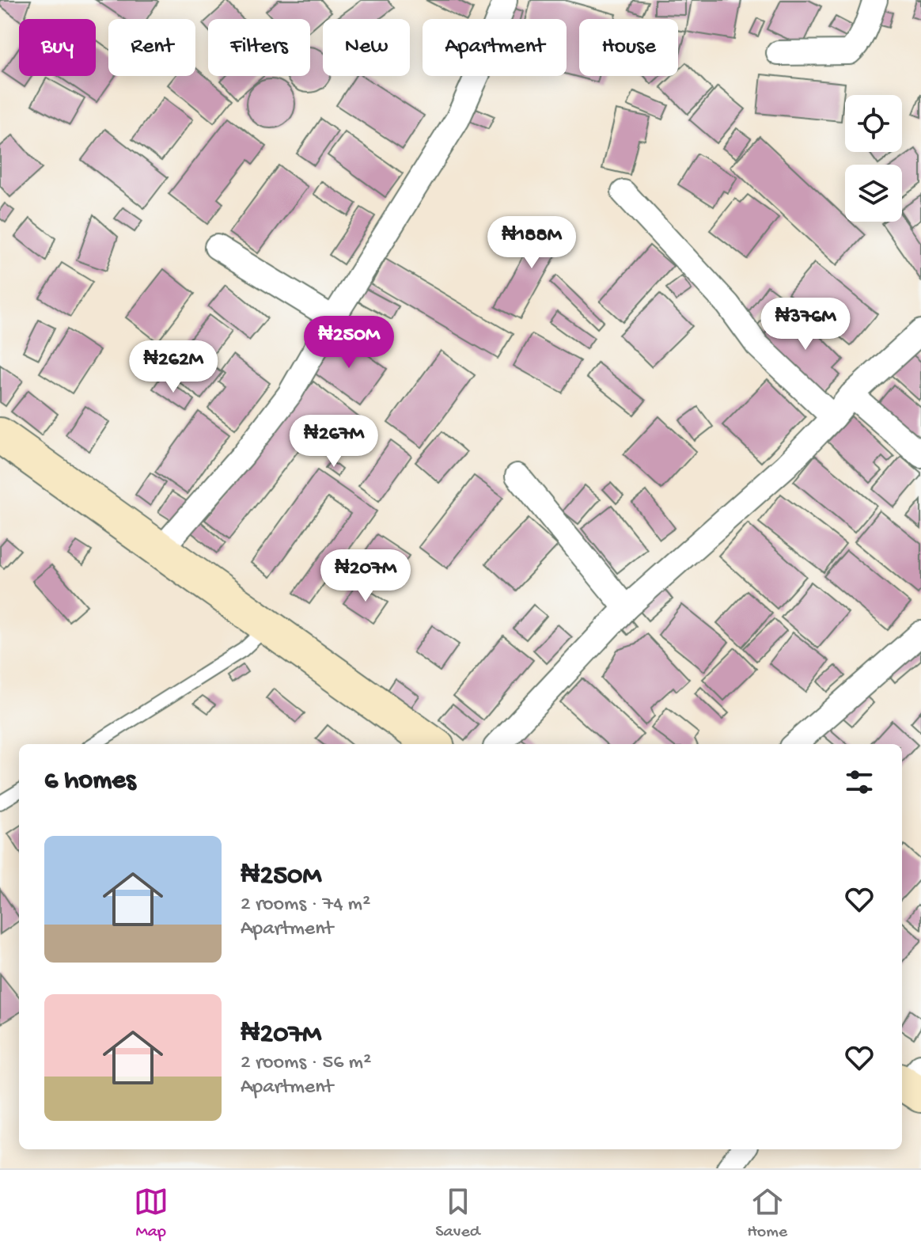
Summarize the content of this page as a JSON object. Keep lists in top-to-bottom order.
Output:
{
  "page": {
    "chip": [
      "Buy",
      "Rent",
      "Filters",
      "New",
      "Apartment",
      "House"
    ],
    "price": [
      "₦188M",
      "₦376M",
      "₦250M",
      "₦262M",
      "₦267M",
      "₦207M"
    ],
    "heading": "6 homes",
    "list": [
      {
        "name": "₦250M",
        "note": "2 rooms · 74 m² · Apartment"
      },
      {
        "name": "₦207M",
        "note": "2 rooms · 56 m² · Apartment"
      }
    ],
    "tabs": ["Map", "Saved", "Home"]
  }
}
